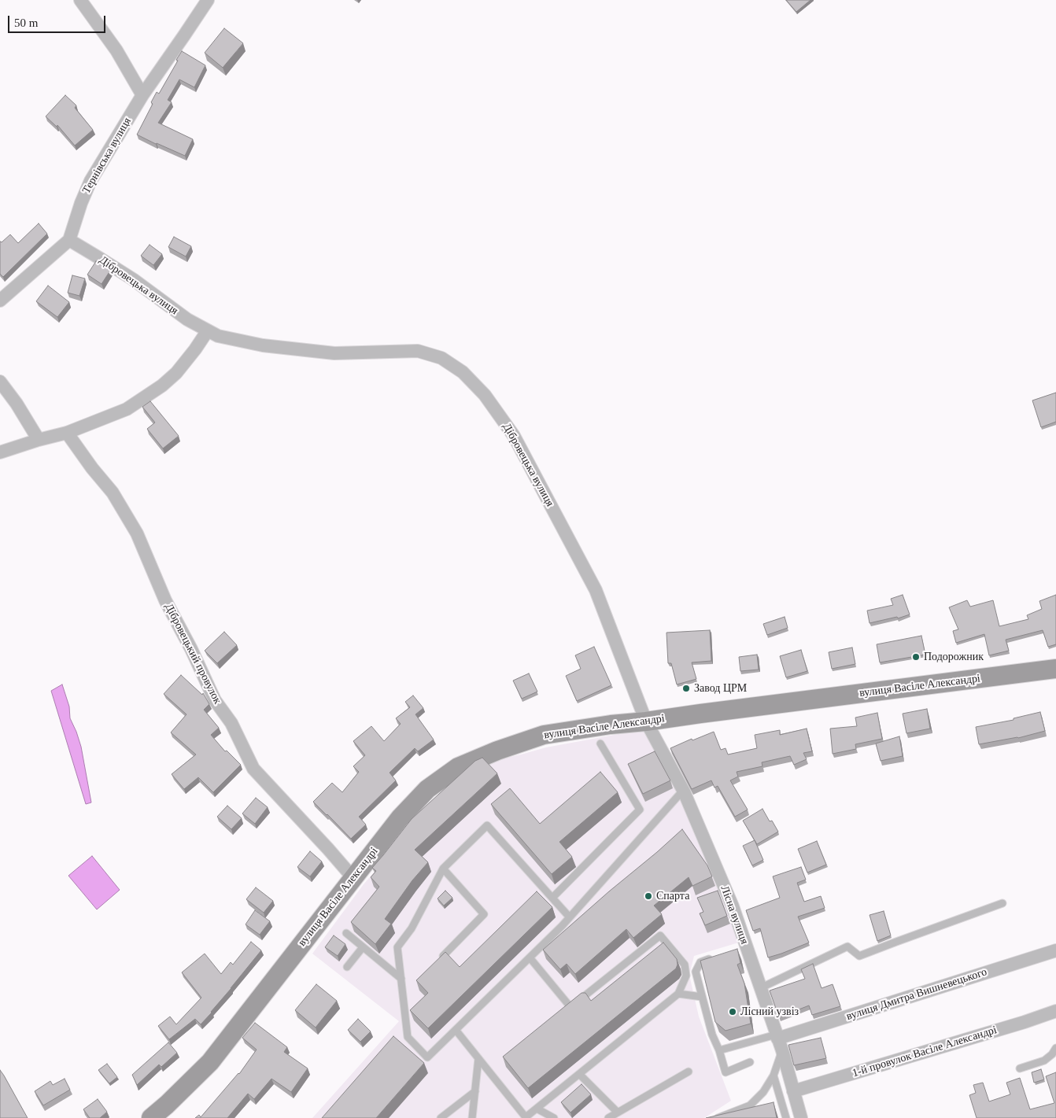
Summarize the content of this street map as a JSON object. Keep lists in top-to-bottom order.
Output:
{
  "streets": {
    "main road": ["вулиця Васіле Александрі"],
    "street": [
      "Тернівська вулиця",
      "Дібровецька вулиця",
      "Дібровецький провулок",
      "Лісна вулиця",
      "вулиця Дмитра Вишневецького",
      "1-й провулок Васіле Александрі"
    ]
  },
  "crossings": [
    ["Тернівська вулиця", "Дібровецька вулиця"],
    ["Дібровецька вулиця", "вулиця Васіле Александрі"],
    ["Дібровецька вулиця", "Лісна вулиця"],
    ["Дібровецький провулок", "вулиця Васіле Александрі"],
    ["вулиця Васіле Александрі", "Лісна вулиця"],
    ["Лісна вулиця", "вулиця Дмитра Вишневецького"],
    ["Лісна вулиця", "1-й провулок Васіле Александрі"]
  ],
  "places": [
    "Подорожник",
    "Завод ЦРМ",
    "Спарта",
    "Лісний узвіз"
  ],
  "scale_bar": "50 m"
}
